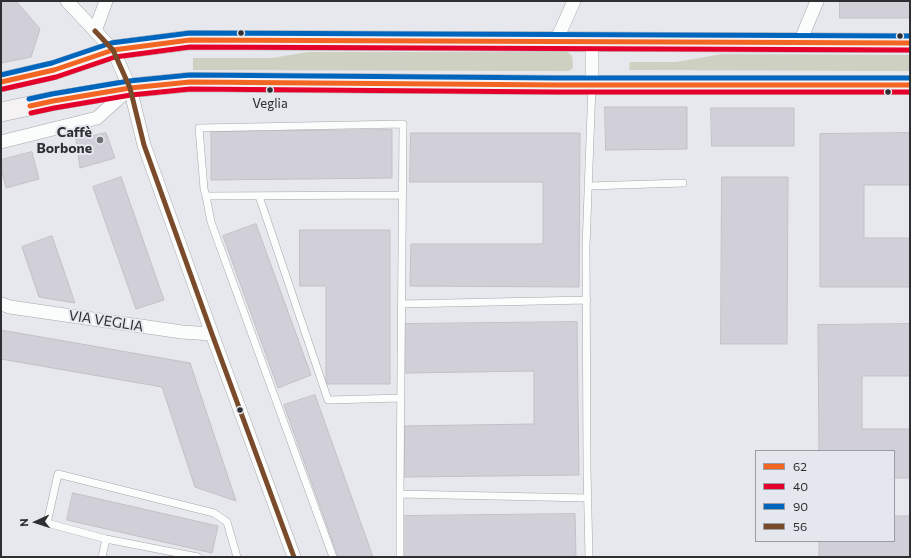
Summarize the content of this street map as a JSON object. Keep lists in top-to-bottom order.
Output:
{
  "streets": {
    "street": ["VIA VEGLIA"]
  },
  "places": ["Veglia", "Caffè Borbone"],
  "lines": [
    "transit line 56",
    "transit line 90",
    "transit line 62",
    "transit line 40"
  ],
  "legend": [
    "62",
    "40",
    "90",
    "56"
  ],
  "north": "left"
}
